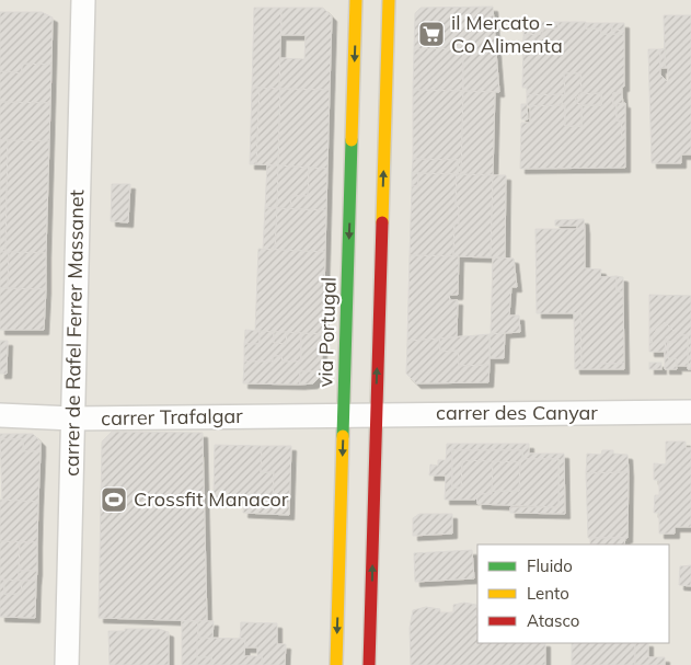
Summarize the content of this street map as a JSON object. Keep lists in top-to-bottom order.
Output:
{
  "streets": {
    "street": [
      "via Portugal",
      "carrer de Rafel Ferrer Massanet",
      "carrer des Canyar",
      "carrer Trafalgar"
    ]
  },
  "crossings": [
    ["via Portugal", "carrer des Canyar"],
    ["via Portugal", "carrer Trafalgar"],
    ["carrer de Rafel Ferrer Massanet", "carrer Trafalgar"],
    ["carrer des Canyar", "carrer Trafalgar"]
  ],
  "places": {
    "supermarket": ["il Mercato - Co Alimenta"],
    "sports": ["Crossfit Manacor"]
  },
  "legend": ["Fluido", "Lento", "Atasco"]
}
